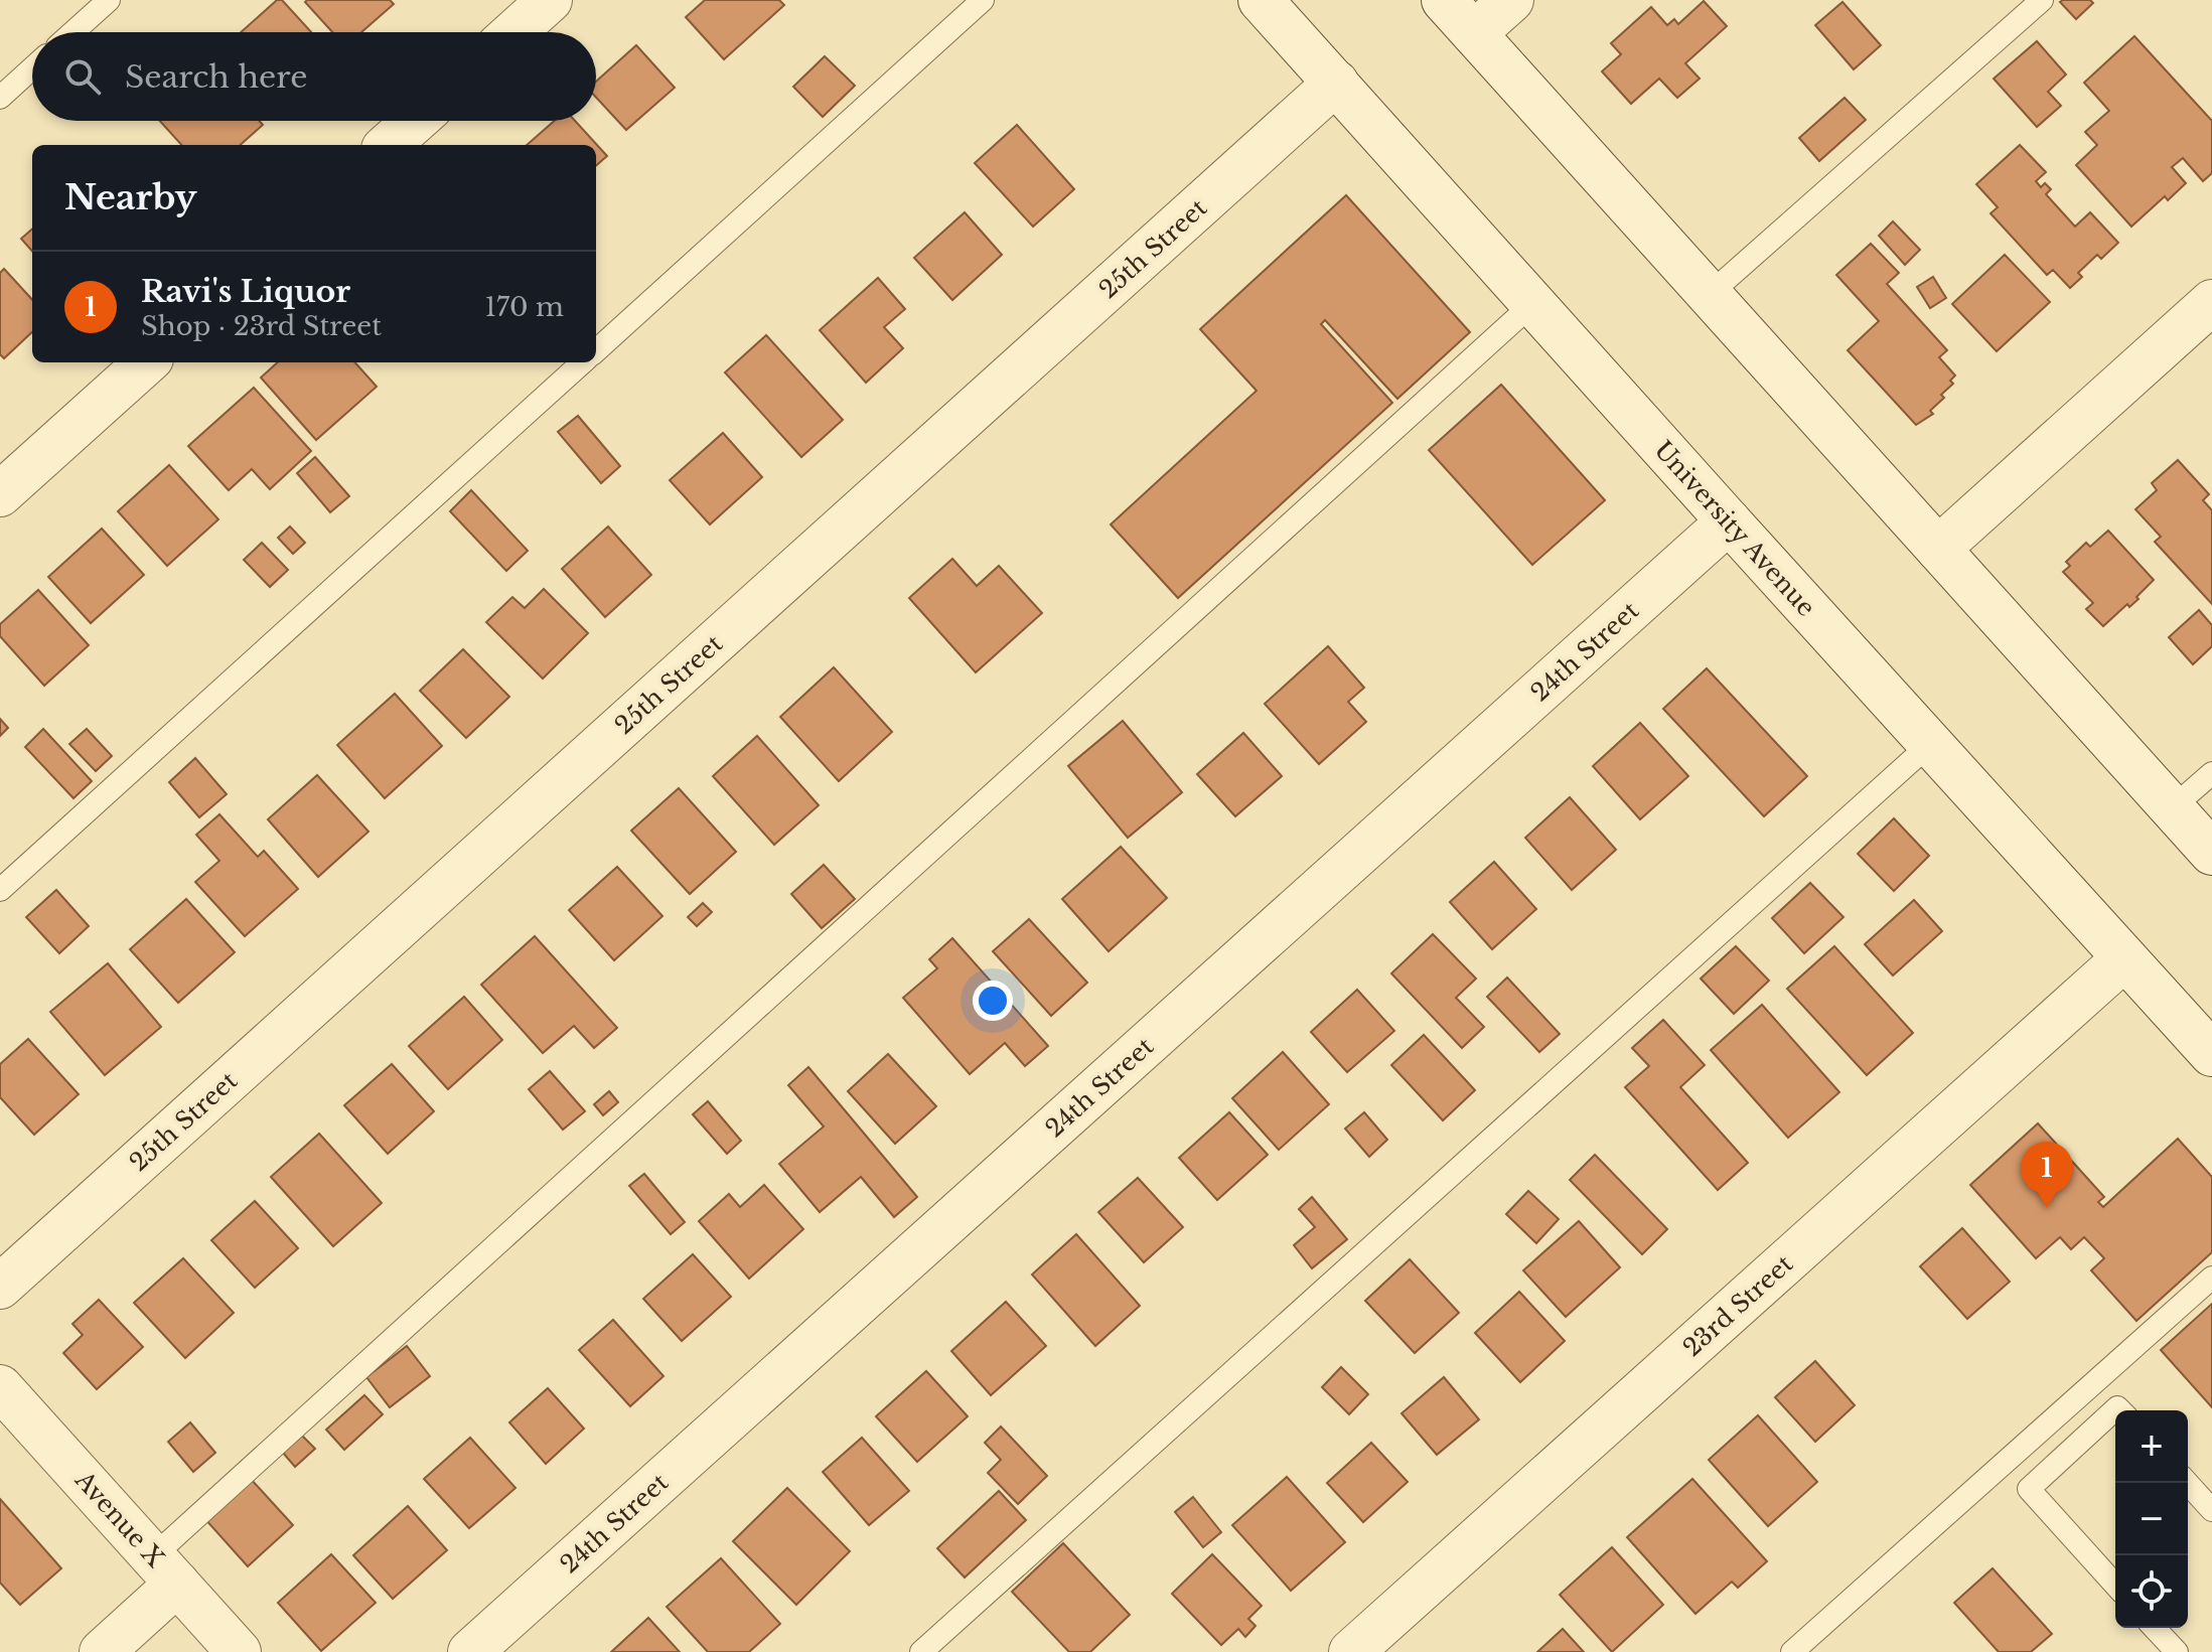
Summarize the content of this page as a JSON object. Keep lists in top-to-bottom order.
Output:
{
  "streets": {
    "street": [
      "25th Street",
      "University Avenue",
      "24th Street",
      "23rd Street",
      "Avenue X"
    ]
  },
  "crossings": [
    ["25th Street", "University Avenue"],
    ["University Avenue", "24th Street"],
    ["University Avenue", "23rd Street"]
  ],
  "page": {
    "search": "Search here",
    "heading": "Nearby",
    "list": [
      {
        "mark": "1",
        "name": "Ravi's Liquor",
        "note": "Shop · 23rd Street",
        "value": "170 m"
      }
    ],
    "pins": "1",
    "map_buttons": ["+", "−"]
  }
}
